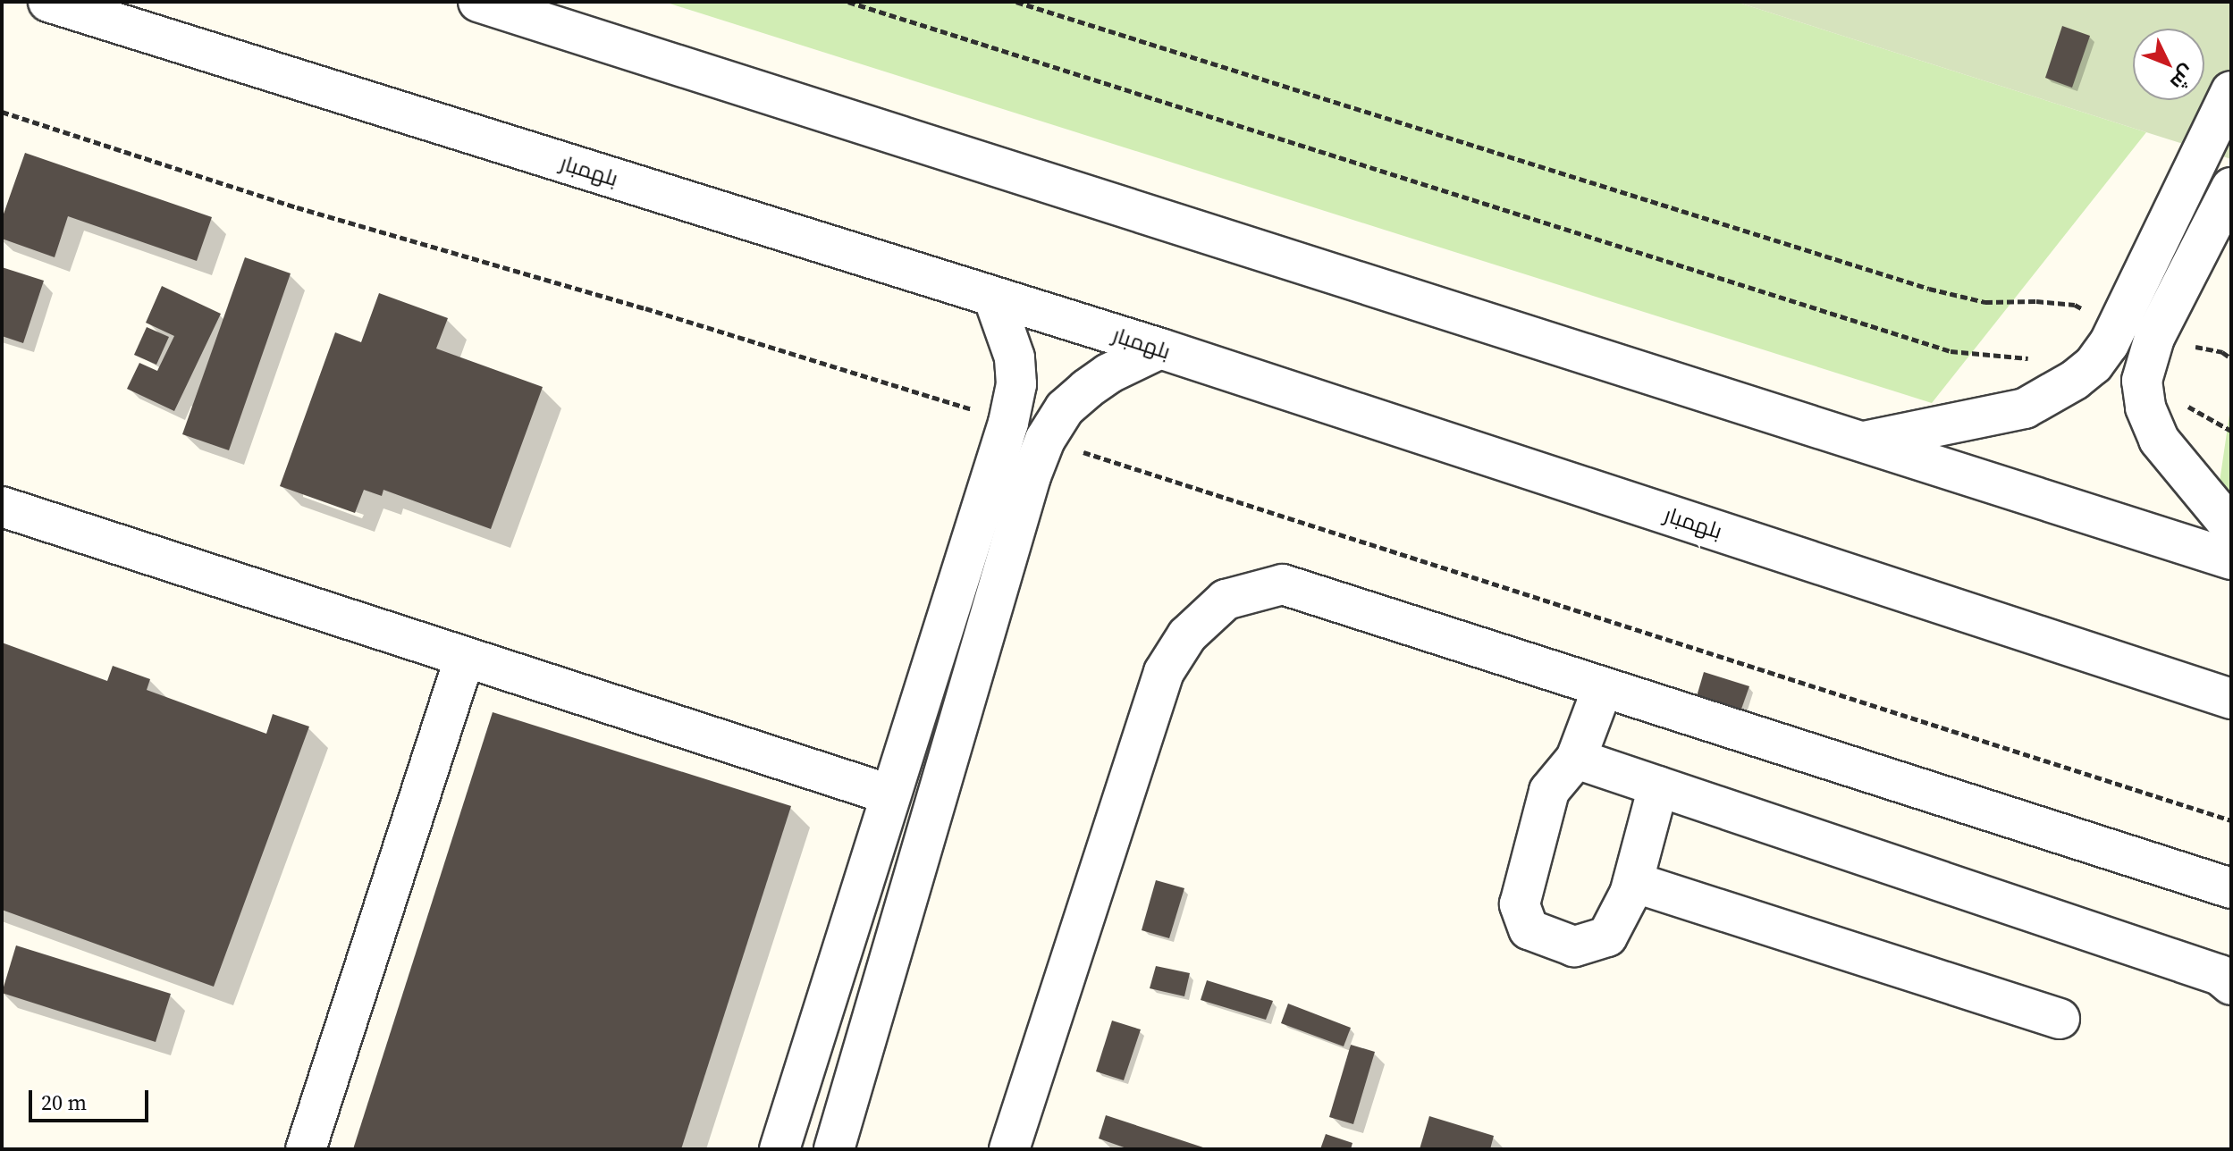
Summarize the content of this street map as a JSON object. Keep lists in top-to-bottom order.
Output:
{
  "streets": {
    "street": ["بلهمبار"]
  },
  "scale_bar": "20 m",
  "north": "bottom right"
}
